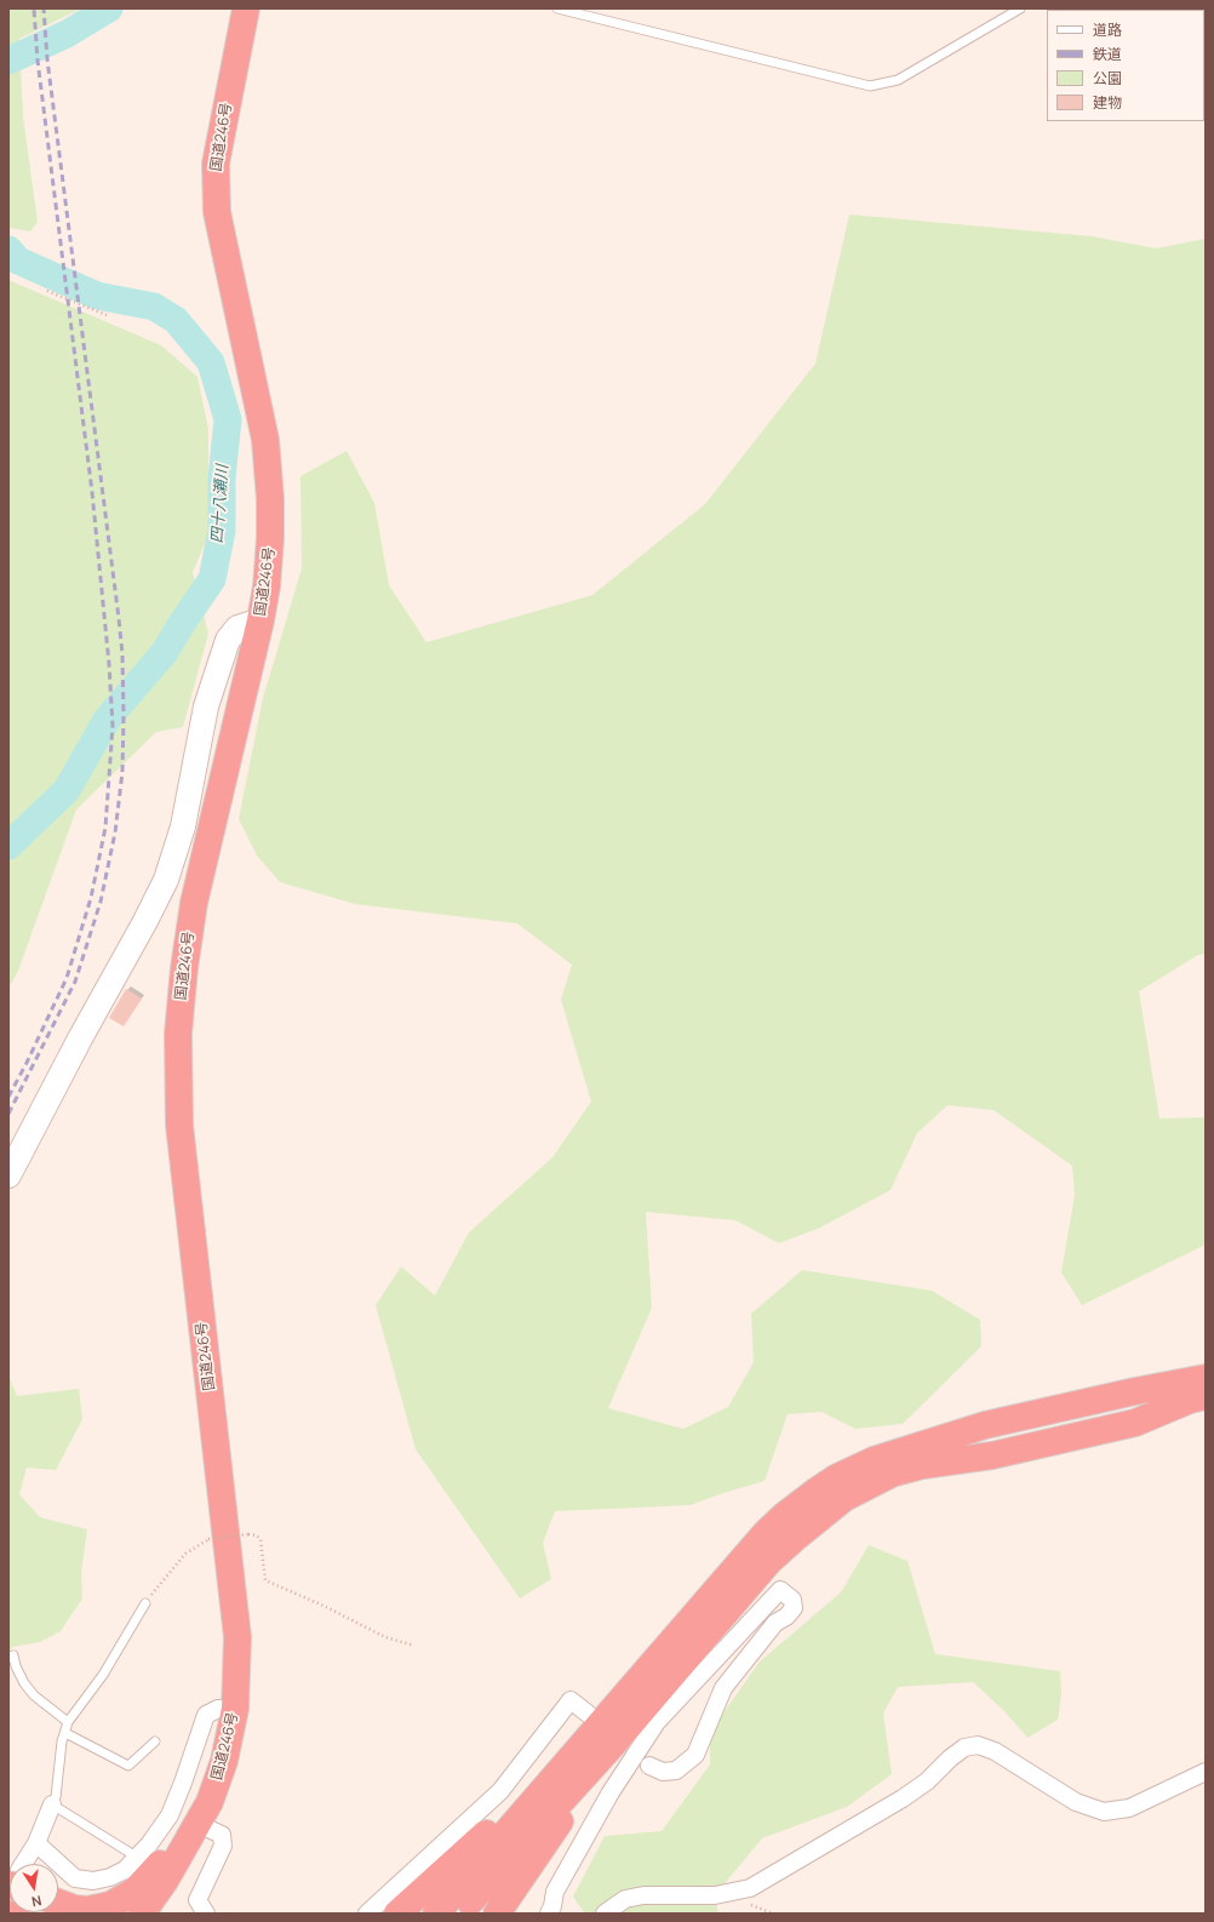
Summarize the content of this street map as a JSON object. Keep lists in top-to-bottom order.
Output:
{
  "streets": {
    "highway": ["国道246号"]
  },
  "water": ["四十八瀬川"],
  "legend": [
    "道路",
    "鉄道",
    "公園",
    "建物"
  ],
  "north": "bottom"
}
